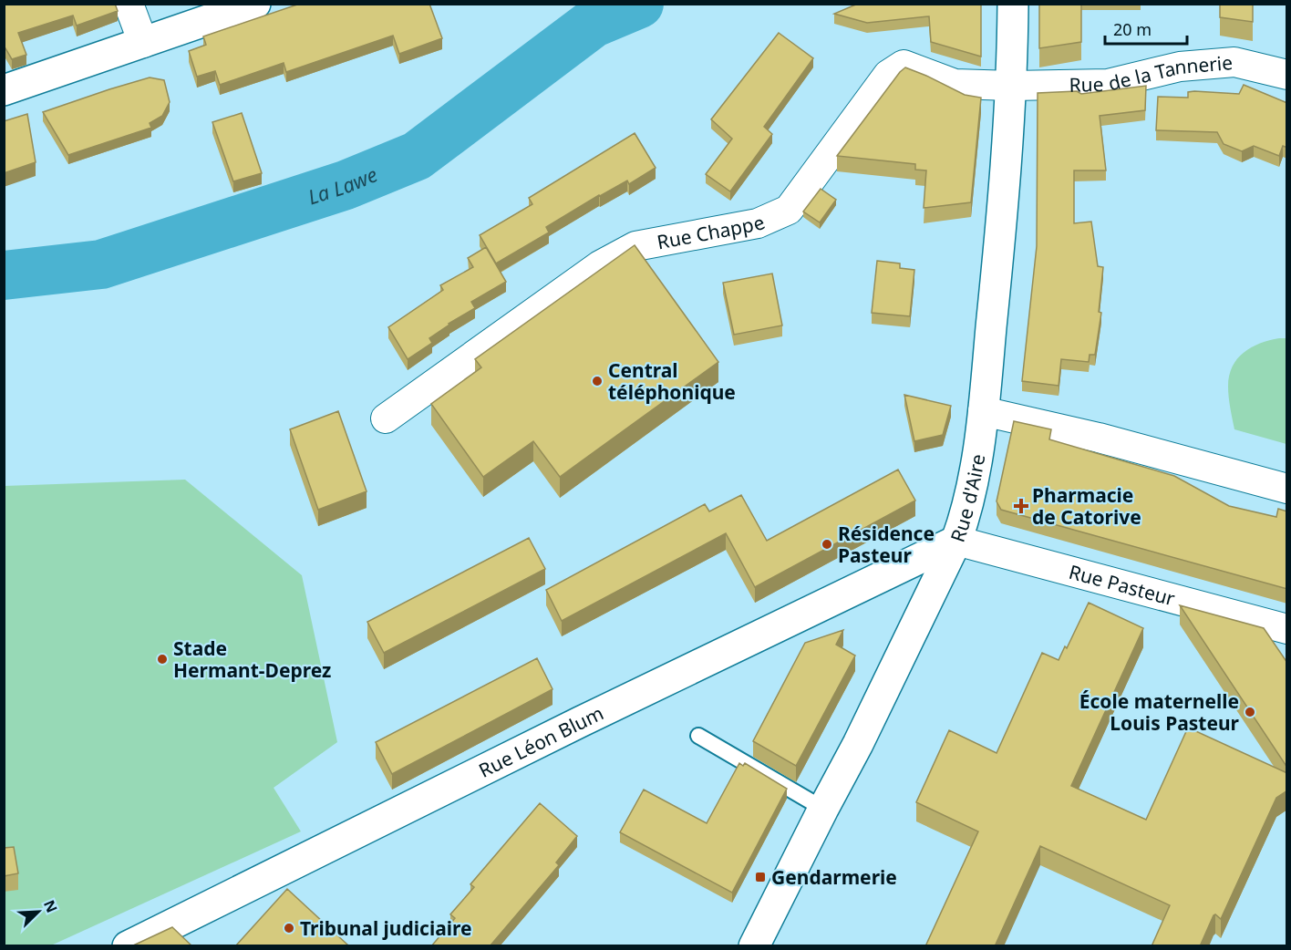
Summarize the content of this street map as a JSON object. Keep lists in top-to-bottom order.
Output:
{
  "streets": {
    "street": [
      "Rue de la Tannerie",
      "Rue Chappe",
      "Rue d'Aire",
      "Rue Pasteur",
      "Rue Léon Blum"
    ]
  },
  "crossings": [
    ["Rue de la Tannerie", "Rue Chappe"],
    ["Rue de la Tannerie", "Rue d'Aire"],
    ["Rue Chappe", "Rue d'Aire"],
    ["Rue d'Aire", "Rue Pasteur"],
    ["Rue d'Aire", "Rue Léon Blum"],
    ["Rue Pasteur", "Rue Léon Blum"]
  ],
  "water": ["La Lawe"],
  "places": {
    "other": [
      "Central téléphonique",
      "Résidence Pasteur",
      "Stade Hermant-Deprez",
      "École maternelle Louis Pasteur",
      "Tribunal judiciaire"
    ],
    "health": ["Pharmacie de Catorive"],
    "transit": ["Gendarmerie"]
  },
  "scale_bar": "20 m",
  "north": "top right"
}
